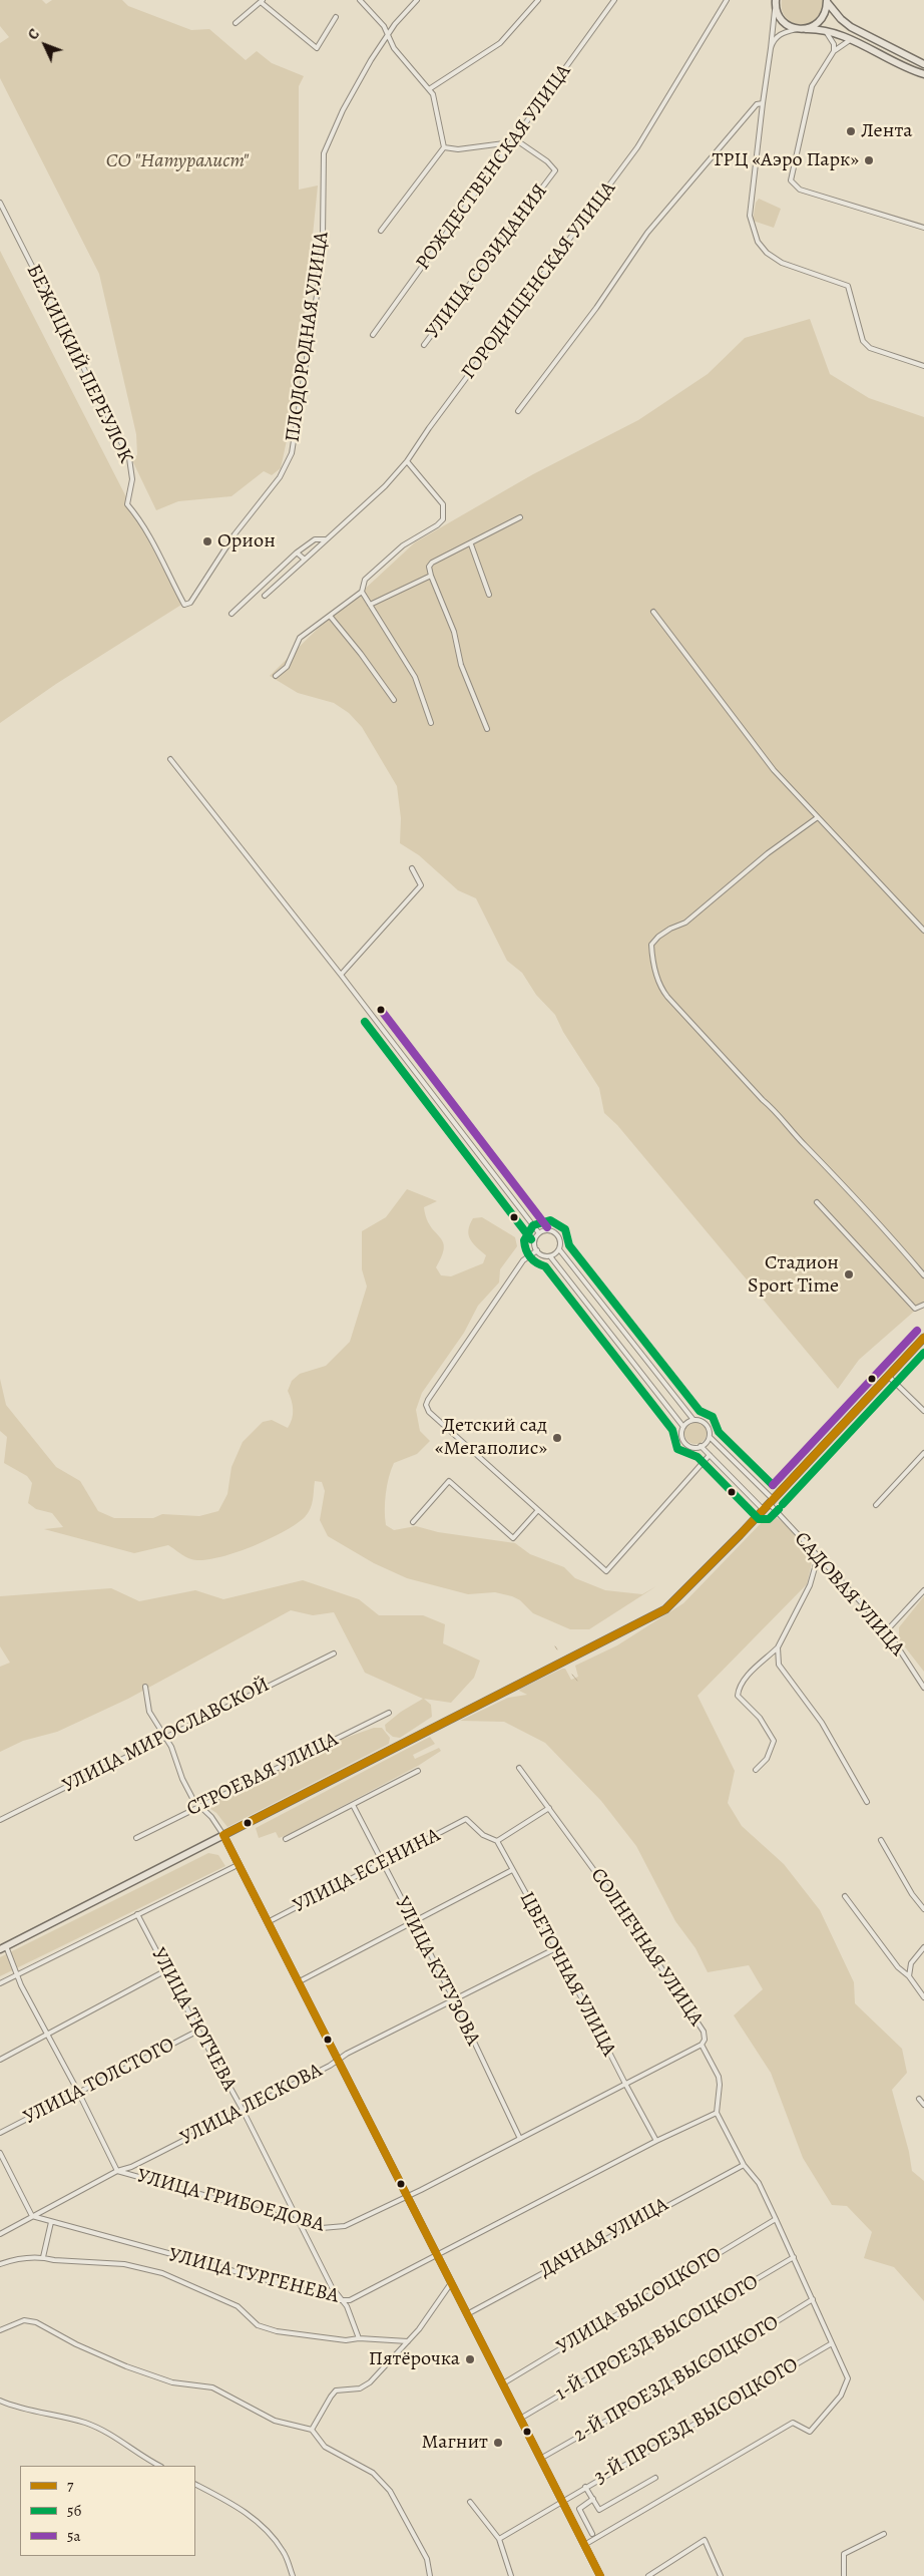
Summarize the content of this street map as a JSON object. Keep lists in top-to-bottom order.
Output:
{
  "streets": {
    "street": [
      "РОЖДЕСТВЕНСКАЯ УЛИЦА",
      "УЛИЦА СОЗИДАНИЯ",
      "ГОРОДИЩЕНСКАЯ УЛИЦА",
      "ПЛОДОРОДНАЯ УЛИЦА",
      "БЕЖИЦКИЙ ПЕРЕУЛОК",
      "САДОВАЯ УЛИЦА",
      "УЛИЦА МИРОСЛАВСКОЙ",
      "СТРОЕВАЯ УЛИЦА",
      "УЛИЦА ЕСЕНИНА",
      "СОЛНЕЧНАЯ УЛИЦА",
      "УЛИЦА КУТУЗОВА",
      "ЦВЕТОЧНАЯ УЛИЦА",
      "УЛИЦА ТЮТЧЕВА",
      "УЛИЦА ТОЛСТОГО",
      "УЛИЦА ЛЕСКОВА",
      "УЛИЦА ГРИБОЕДОВА",
      "ДАЧНАЯ УЛИЦА",
      "УЛИЦА ТУРГЕНЕВА",
      "УЛИЦА ВЫСОЦКОГО",
      "1-Й ПРОЕЗД ВЫСОЦКОГО",
      "2-Й ПРОЕЗД ВЫСОЦКОГО",
      "3-Й ПРОЕЗД ВЫСОЦКОГО"
    ]
  },
  "crossings": [
    ["РОЖДЕСТВЕНСКАЯ УЛИЦА", "УЛИЦА СОЗИДАНИЯ"],
    ["ПЛОДОРОДНАЯ УЛИЦА", "БЕЖИЦКИЙ ПЕРЕУЛОК"],
    ["УЛИЦА ЕСЕНИНА", "УЛИЦА КУТУЗОВА"],
    ["УЛИЦА ЕСЕНИНА", "ЦВЕТОЧНАЯ УЛИЦА"],
    ["СОЛНЕЧНАЯ УЛИЦА", "УЛИЦА ГРИБОЕДОВА"],
    ["СОЛНЕЧНАЯ УЛИЦА", "УЛИЦА ТУРГЕНЕВА"],
    ["УЛИЦА КУТУЗОВА", "УЛИЦА ЛЕСКОВА"],
    ["УЛИЦА КУТУЗОВА", "УЛИЦА ГРИБОЕДОВА"],
    ["ЦВЕТОЧНАЯ УЛИЦА", "УЛИЦА ЛЕСКОВА"],
    ["ЦВЕТОЧНАЯ УЛИЦА", "УЛИЦА ГРИБОЕДОВА"],
    ["ЦВЕТОЧНАЯ УЛИЦА", "УЛИЦА ТУРГЕНЕВА"],
    ["УЛИЦА ТЮТЧЕВА", "УЛИЦА ТОЛСТОГО"],
    ["УЛИЦА ТЮТЧЕВА", "УЛИЦА ЛЕСКОВА"],
    ["УЛИЦА ТЮТЧЕВА", "УЛИЦА ГРИБОЕДОВА"],
    ["УЛИЦА ТЮТЧЕВА", "УЛИЦА ТУРГЕНЕВА"],
    ["УЛИЦА ТОЛСТОГО", "УЛИЦА ГРИБОЕДОВА"],
    ["УЛИЦА ЛЕСКОВА", "УЛИЦА ГРИБОЕДОВА"],
    ["УЛИЦА ЛЕСКОВА", "УЛИЦА ТУРГЕНЕВА"]
  ],
  "parks": ["СО \"Натуралист\""],
  "places": [
    "Лента",
    "ТРЦ «Аэро Парк»",
    "Орион",
    "Стадион Sport Time",
    "Детский сад «Мегаполис»",
    "Пятёрочка",
    "Магнит"
  ],
  "lines": ["transit line 5а", "transit line 5б", "transit line 7"],
  "legend": ["7", "5б", "5а"],
  "north": "top left"
}
